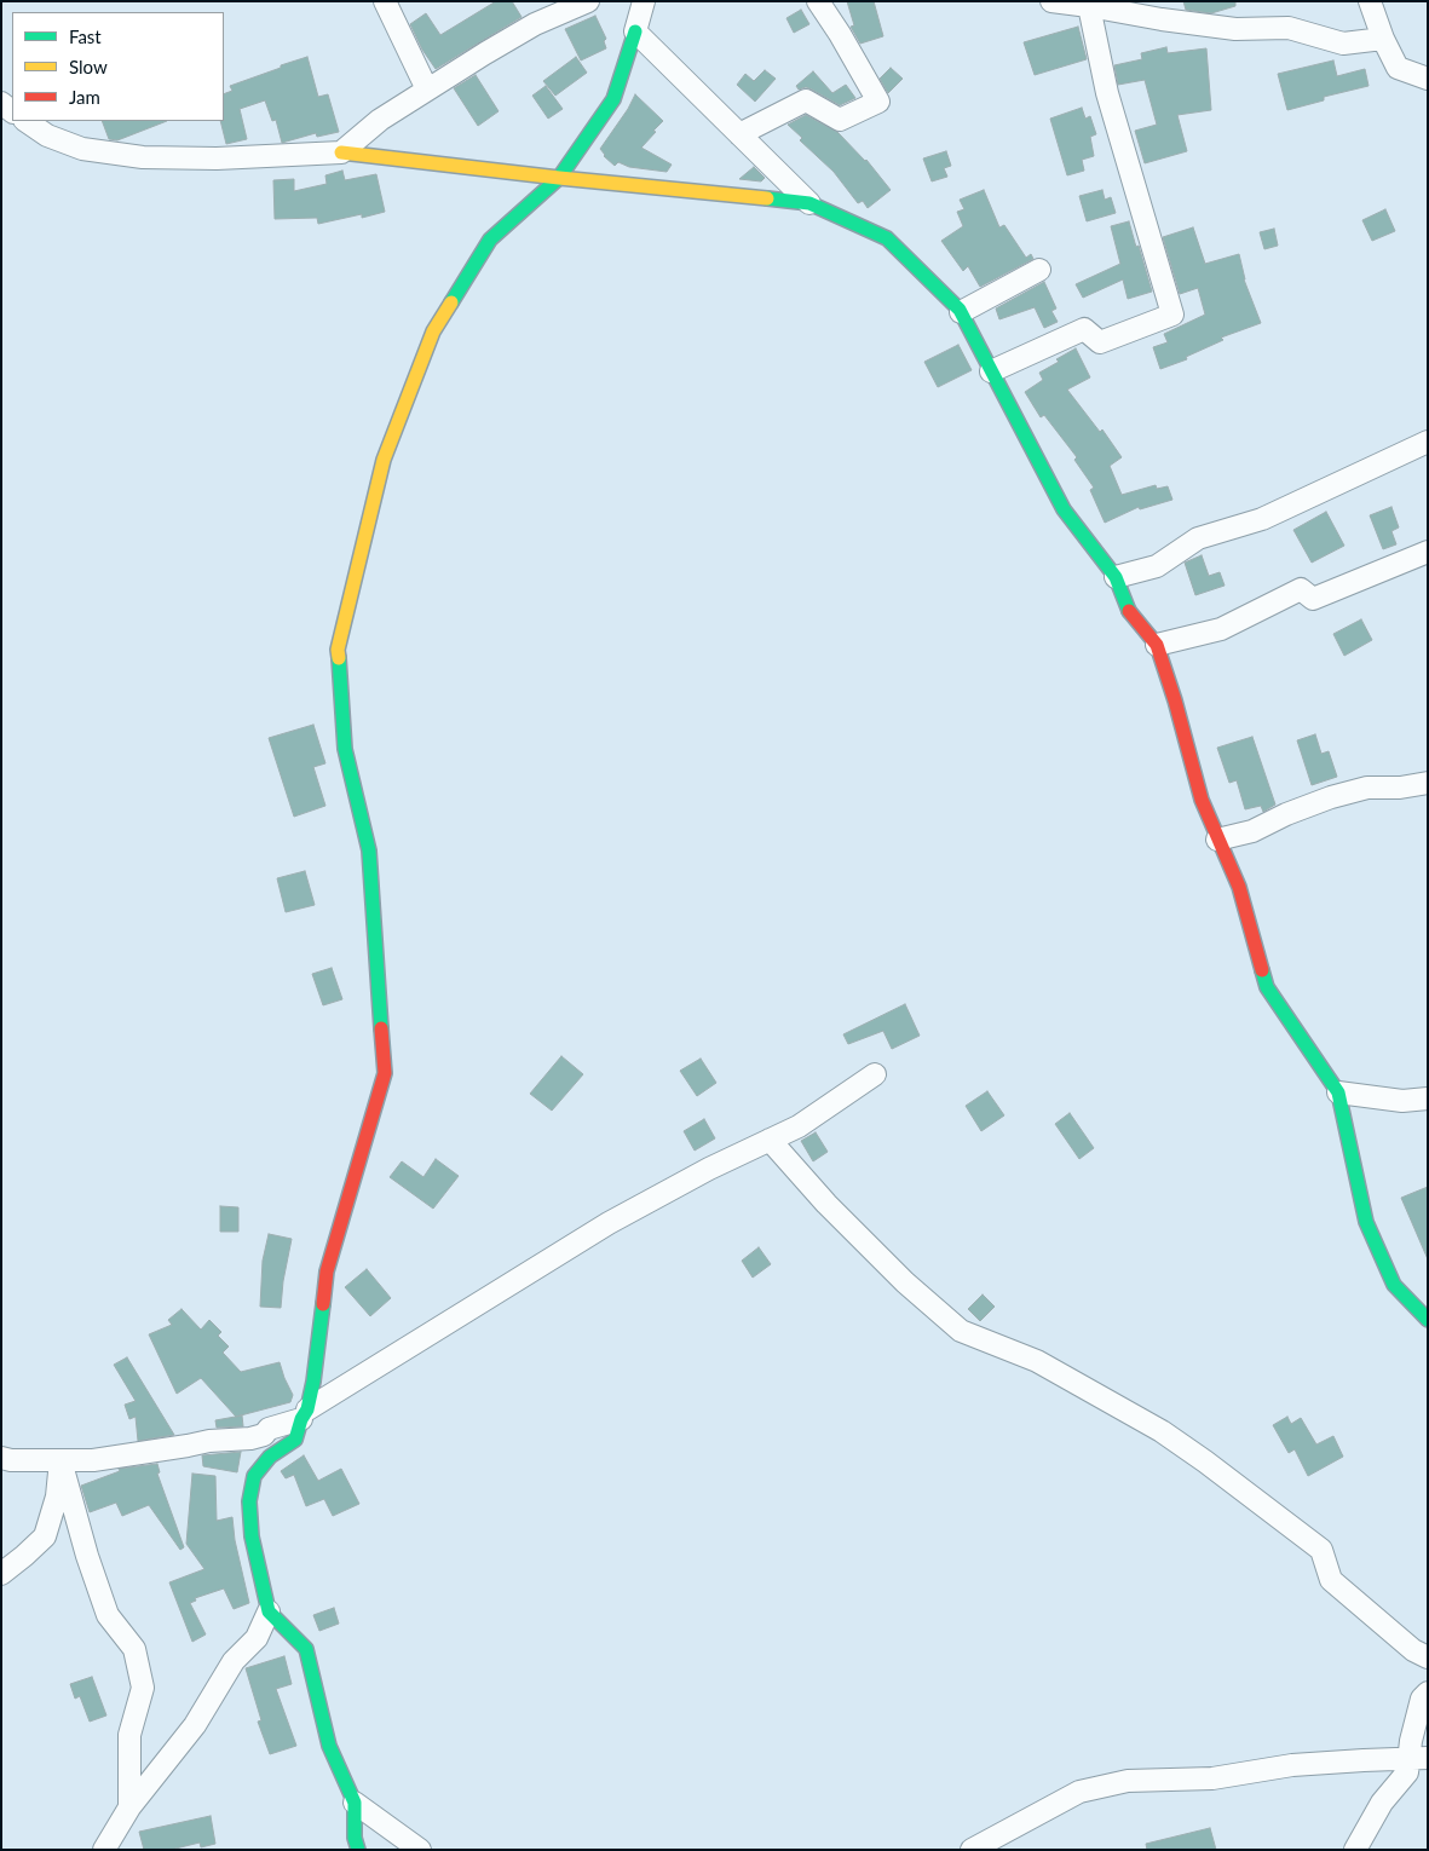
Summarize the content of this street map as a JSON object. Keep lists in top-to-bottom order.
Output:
{
  "legend": ["Fast", "Slow", "Jam"]
}
